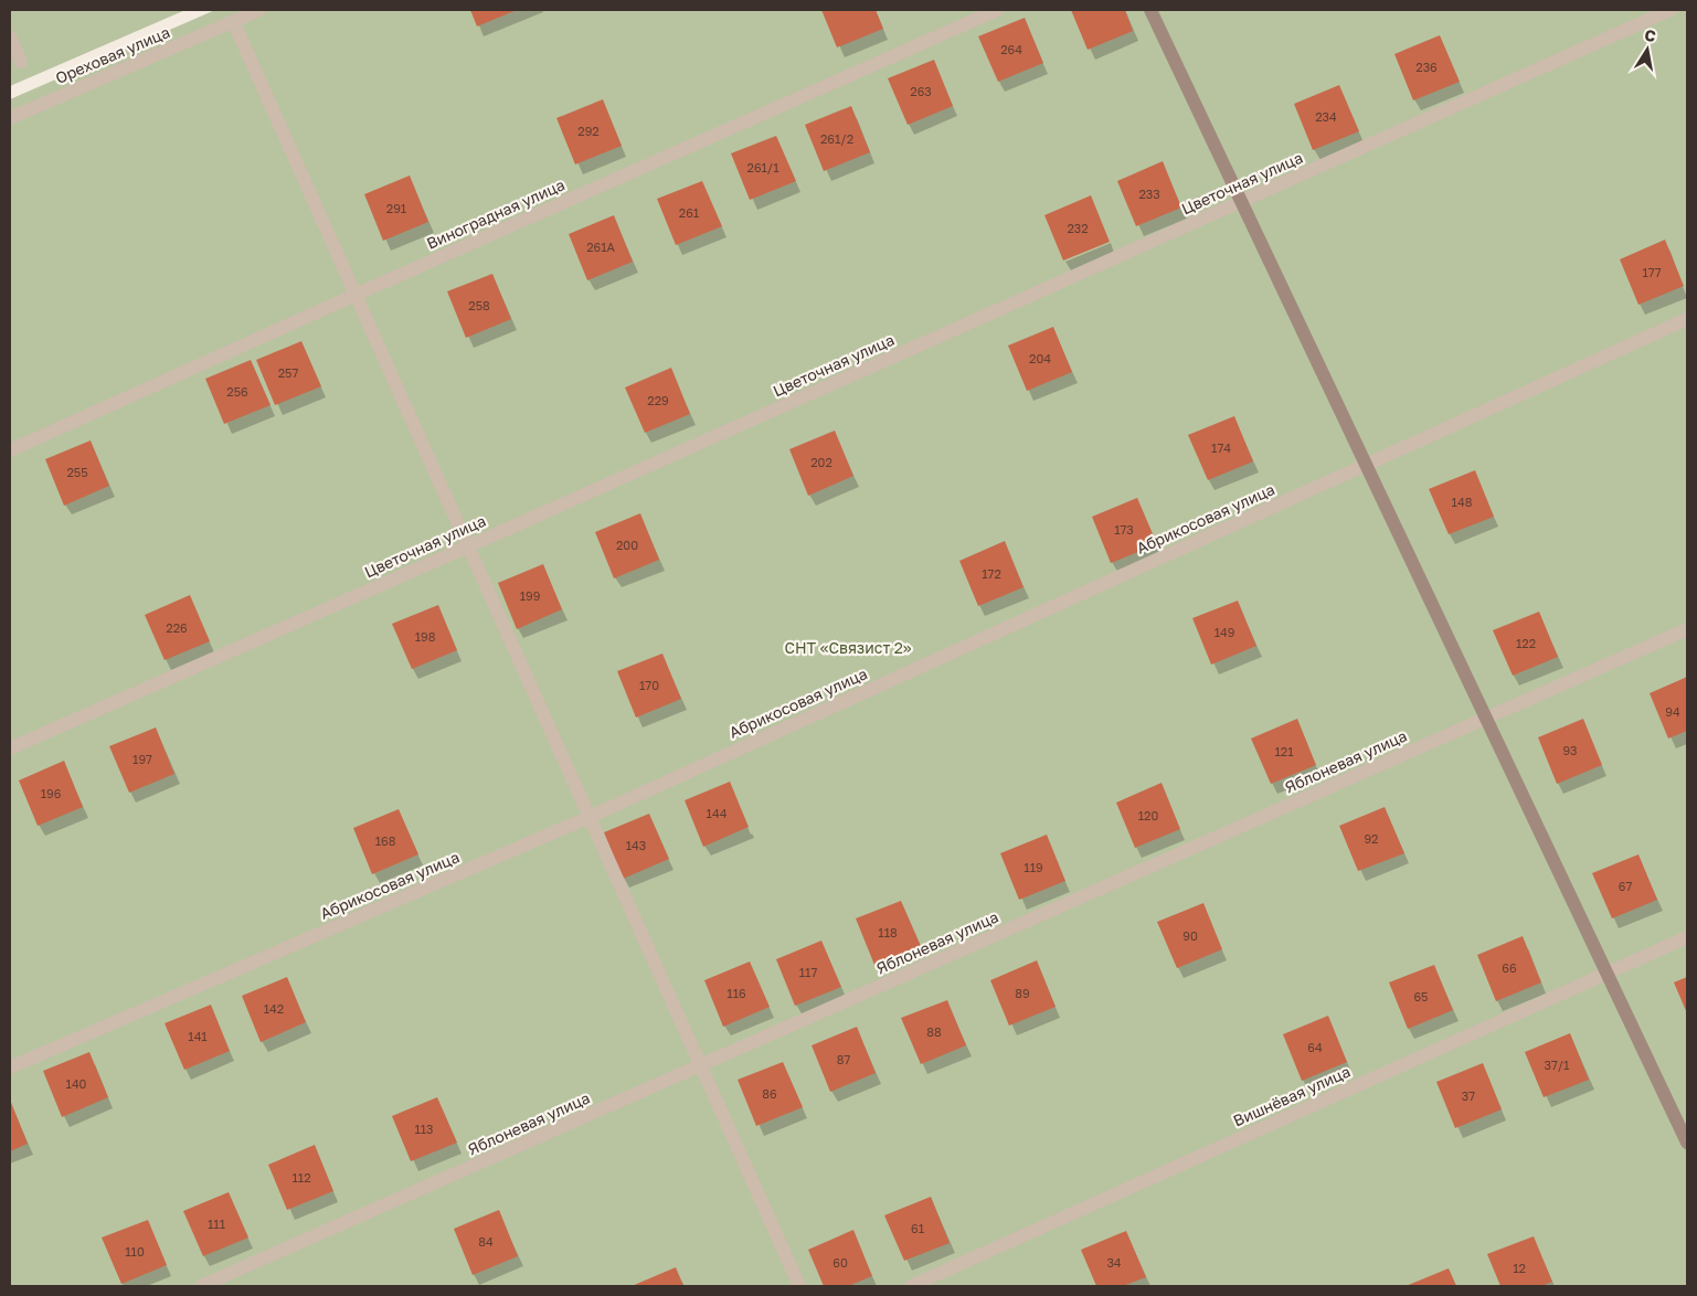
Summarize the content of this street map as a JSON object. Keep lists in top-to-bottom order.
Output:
{
  "streets": {
    "street": [
      "Ореховая улица",
      "Цветочная улица",
      "Виноградная улица",
      "Абрикосовая улица",
      "Яблоневая улица",
      "Вишнёвая улица"
    ]
  },
  "parks": ["СНТ «Связист 2»"],
  "house_numbers": [
    "264",
    "236",
    "263",
    "234",
    "292",
    "261/2",
    "261/1",
    "233",
    "291",
    "261",
    "232",
    "261А",
    "177",
    "258",
    "204",
    "257",
    "256",
    "229",
    "174",
    "202",
    "255",
    "148",
    "173",
    "200",
    "172",
    "199",
    "226",
    "149",
    "198",
    "122",
    "170",
    "94",
    "93",
    "121",
    "197",
    "196",
    "144",
    "120",
    "92",
    "168",
    "143",
    "119",
    "67",
    "118",
    "90",
    "66",
    "117",
    "116",
    "89",
    "65",
    "142",
    "88",
    "141",
    "64",
    "87",
    "37/1",
    "140",
    "86",
    "37",
    "113",
    "112",
    "111",
    "61",
    "84",
    "110",
    "60",
    "34",
    "12"
  ],
  "north": "top"
}
